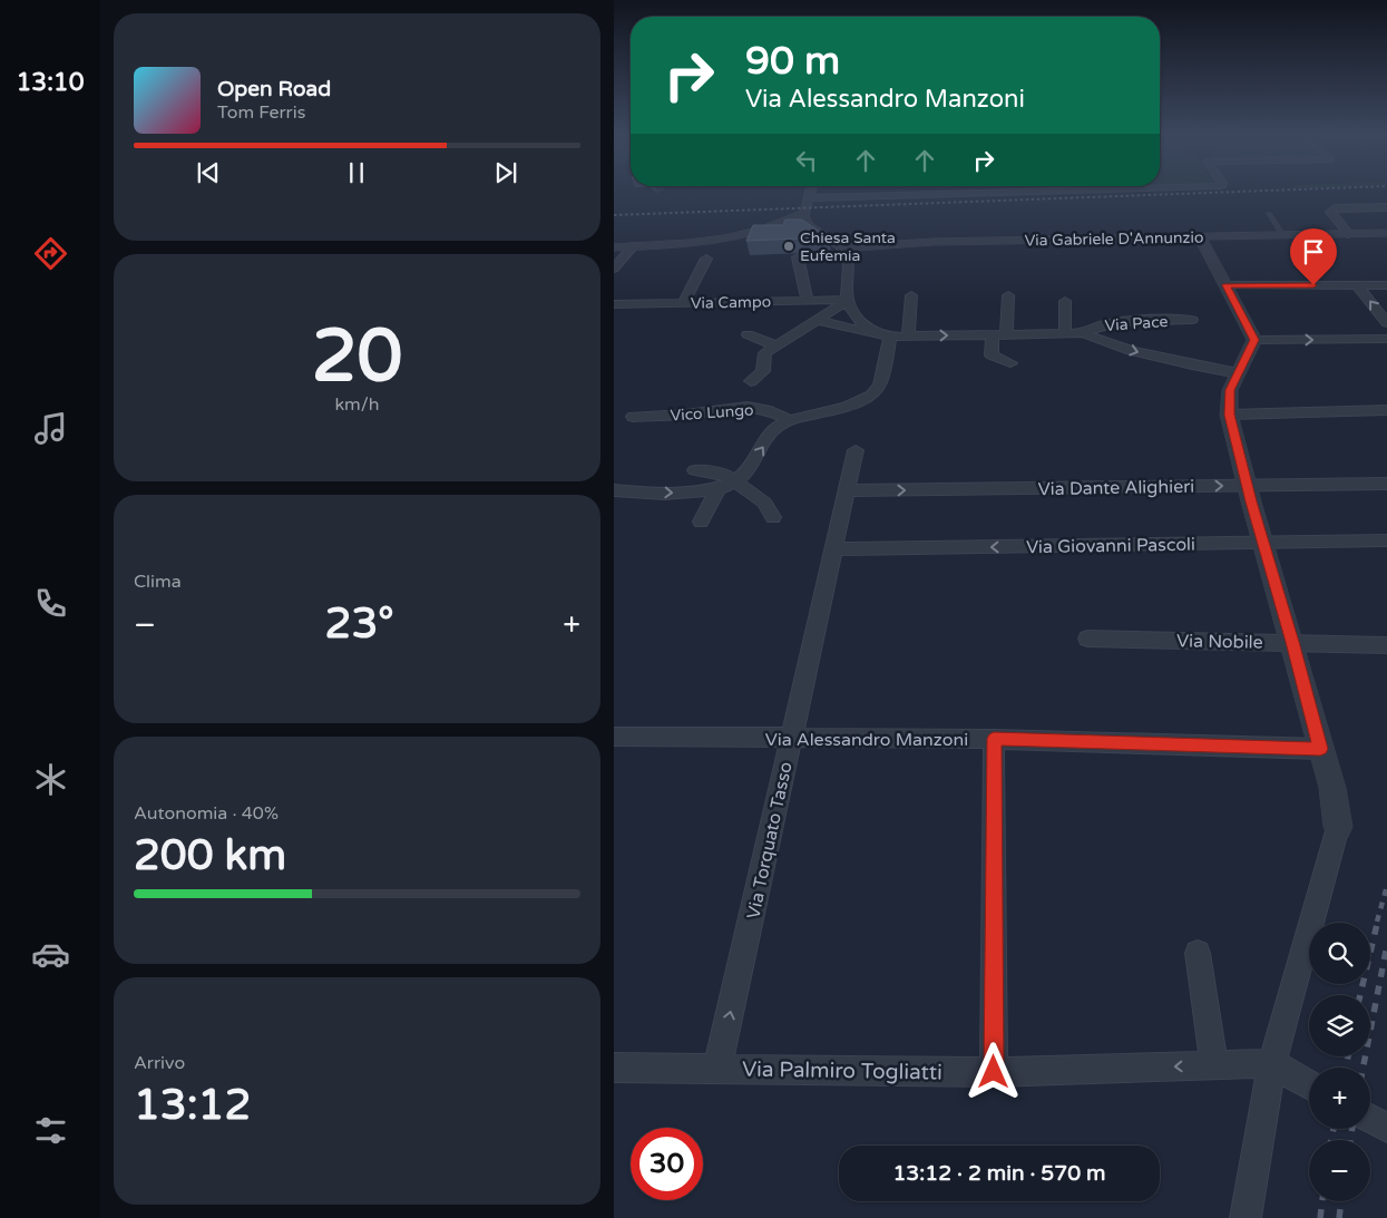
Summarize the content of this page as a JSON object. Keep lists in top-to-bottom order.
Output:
{
  "streets": {
    "street": [
      "Via Gabriele D'Annunzio",
      "Via Campo",
      "Via Pace",
      "Vico Lungo",
      "Via Dante Alighieri",
      "Via Giovanni Pascoli",
      "Via Nobile",
      "Via Alessandro Manzoni",
      "Via Torquato Tasso",
      "Via Palmiro Togliatti"
    ]
  },
  "crossings": [
    ["Via Dante Alighieri", "Via Torquato Tasso"],
    ["Via Giovanni Pascoli", "Via Torquato Tasso"],
    ["Via Alessandro Manzoni", "Via Torquato Tasso"],
    ["Via Torquato Tasso", "Via Palmiro Togliatti"]
  ],
  "one_way": ["Via Giovanni Pascoli", "Via Torquato Tasso"],
  "places": ["Chiesa Santa Eufemia"],
  "page": {
    "tabs": "13:10",
    "turn": ["90 m", "Via Alessandro Manzoni"],
    "song": ["Open Road", "Tom Ferris"],
    "tile": [
      ["20", "km/h"],
      "Clima",
      ["Autonomia · 40%", "200 km"],
      ["Arrivo", "13:12"]
    ],
    "heat": ["−", "23°", "+"],
    "map_buttons": ["+", "−"],
    "limit": "30",
    "trip": "13:12 · 2 min · 570 m"
  }
}
